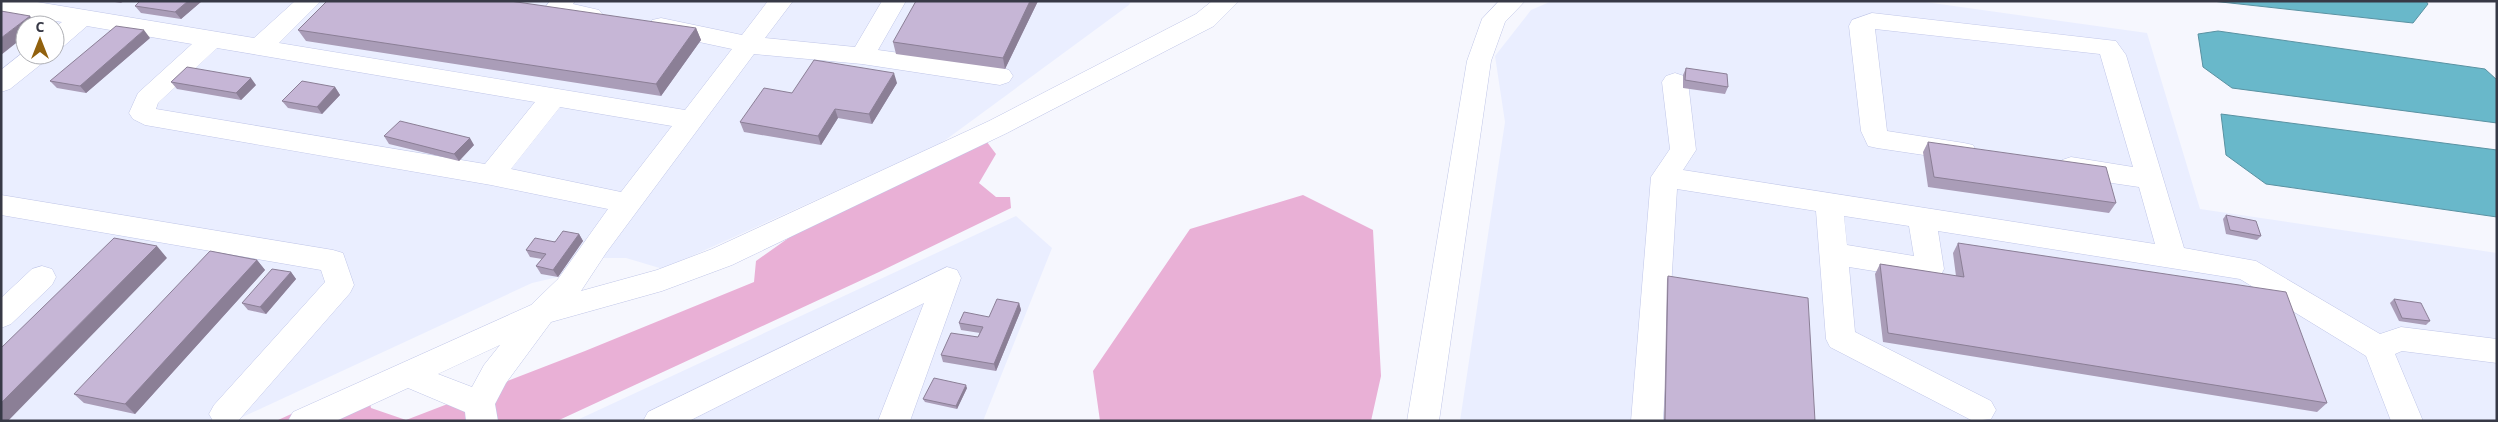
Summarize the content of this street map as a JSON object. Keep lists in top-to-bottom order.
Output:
{
  "north": "top"
}
